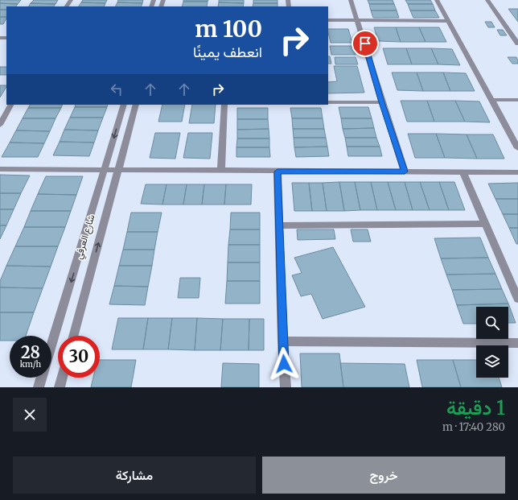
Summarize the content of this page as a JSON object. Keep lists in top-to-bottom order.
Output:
{
  "streets": {
    "street": ["شارع العرفي"]
  },
  "page": {
    "turn": ["100 m", "انعطف يمينًا"],
    "speed": "28 km/h",
    "limit": "30",
    "heading": ["1 دقيقة", "280 m · 17:40"],
    "buttons": ["خروج", "مشاركة"]
  }
}
